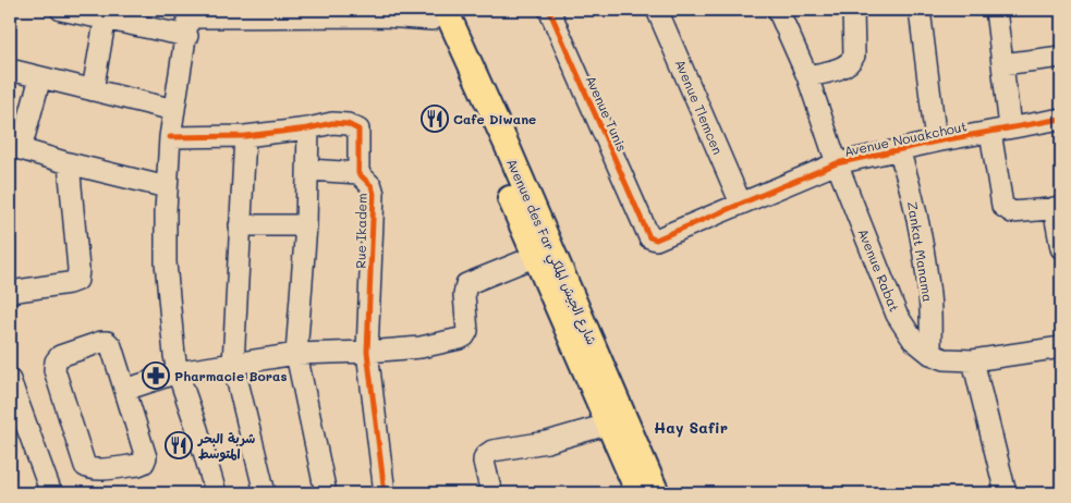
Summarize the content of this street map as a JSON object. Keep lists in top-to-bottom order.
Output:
{
  "streets": {
    "main road": ["Avenue des Far شارع الجيش الملكي"],
    "street": [
      "Avenue Tlemcen",
      "Avenue Tunis",
      "Avenue Nouakchout",
      "Rue Ikadem",
      "Zankat Manama",
      "Avenue Rabat"
    ]
  },
  "crossings": [
    ["Avenue Tlemcen", "Avenue Nouakchout"],
    ["Avenue Tunis", "Avenue Nouakchout"],
    ["Avenue Nouakchout", "Zankat Manama"],
    ["Avenue Nouakchout", "Avenue Rabat"],
    ["Zankat Manama", "Avenue Rabat"]
  ],
  "districts": ["Hay Safir"],
  "places": {
    "restaurant": ["Cafe Diwane", "شربة البحر المتوسط"],
    "pharmacy": ["Pharmacie Boras"]
  }
}
